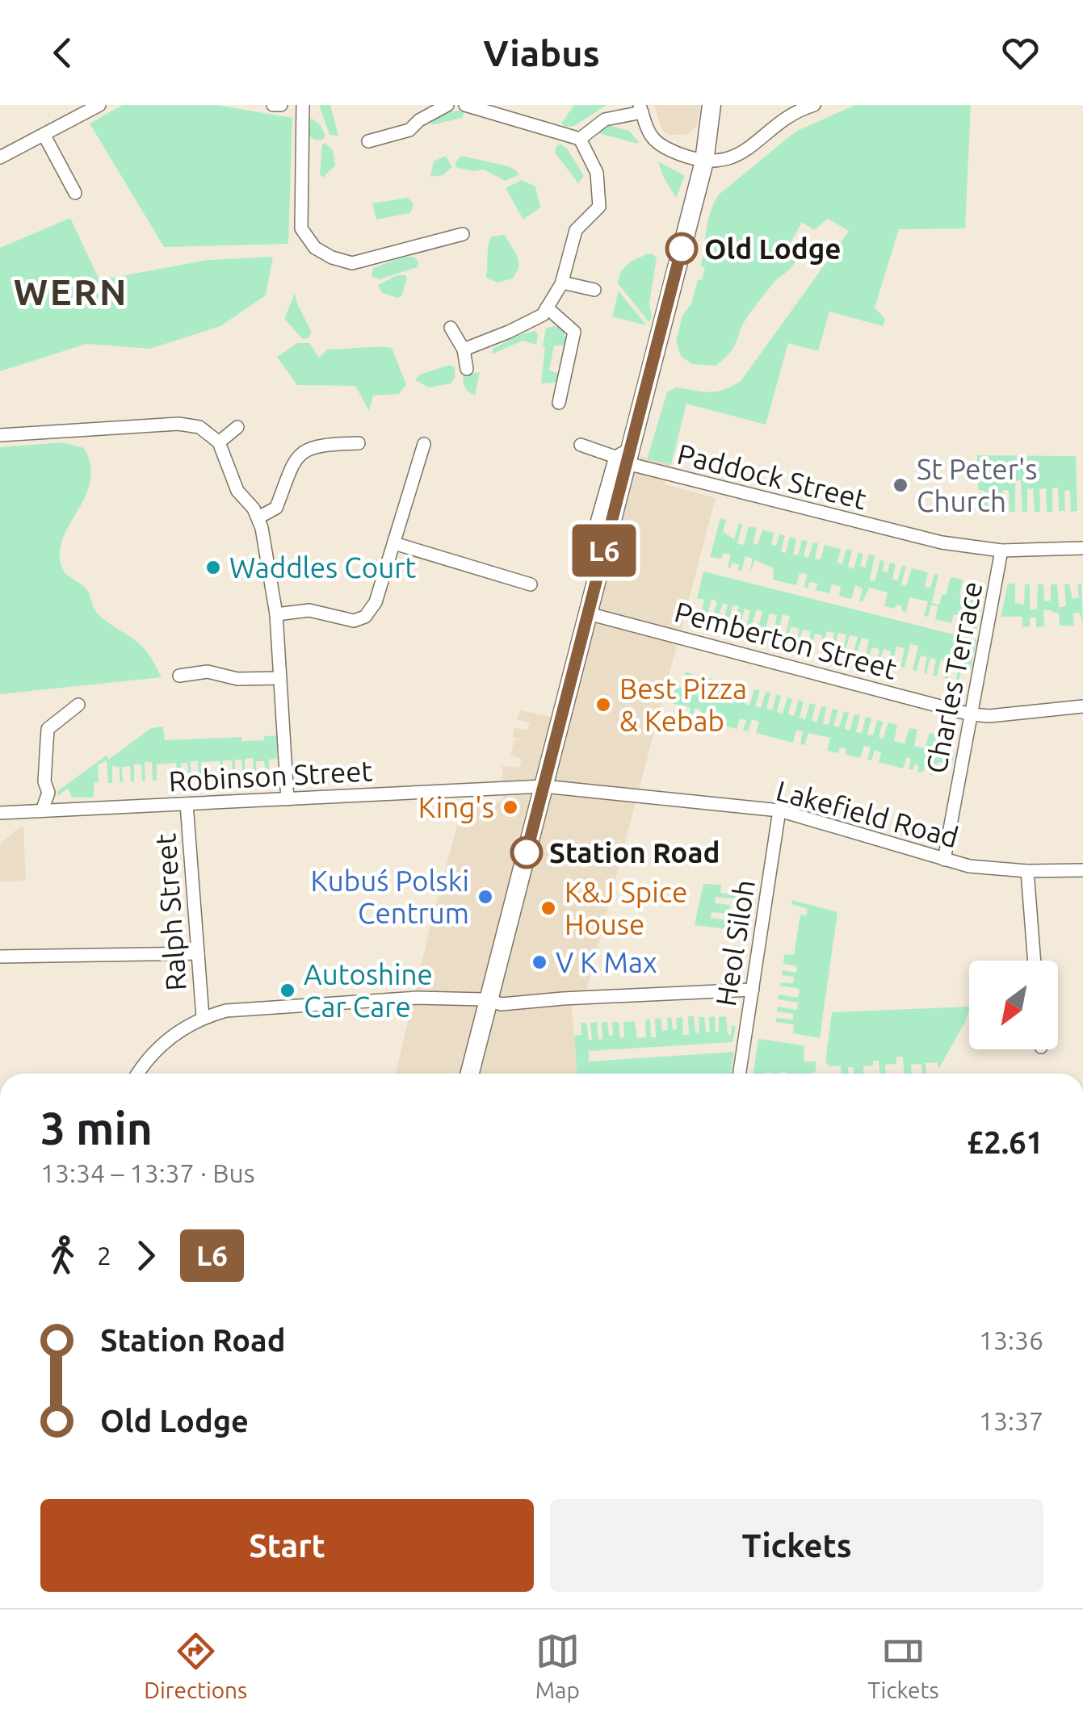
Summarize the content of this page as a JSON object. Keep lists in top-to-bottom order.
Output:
{
  "streets": {
    "street": [
      "Paddock Street",
      "Pemberton Street",
      "Charles Terrace",
      "Robinson Street",
      "Lakefield Road",
      "Ralph Street",
      "Heol Siloh"
    ]
  },
  "crossings": [
    ["Paddock Street", "Charles Terrace"],
    ["Pemberton Street", "Charles Terrace"],
    ["Charles Terrace", "Lakefield Road"],
    ["Robinson Street", "Lakefield Road"],
    ["Robinson Street", "Ralph Street"],
    ["Lakefield Road", "Heol Siloh"]
  ],
  "districts": ["WERN"],
  "places": [
    "Old Lodge",
    "St Peter's Church",
    "Waddles Court",
    "Best Pizza & Kebab",
    "King's",
    "Station Road",
    "Kubuś Polski Centrum",
    "K&J Spice House",
    "V K Max",
    "Autoshine Car Care"
  ],
  "lines": ["bus line L6"],
  "north": "bottom left",
  "page": {
    "header": "Viabus",
    "on_map": "L6",
    "heading": ["3 min", "13:34 – 13:37 · Bus", "£2.61"],
    "legs": ["2", "L6"],
    "list": [
      {
        "name": "Station Road",
        "value": "13:36"
      },
      {
        "name": "Old Lodge",
        "value": "13:37"
      }
    ],
    "buttons": ["Start", "Tickets"],
    "tabs": ["Directions", "Map", "Tickets"]
  }
}
